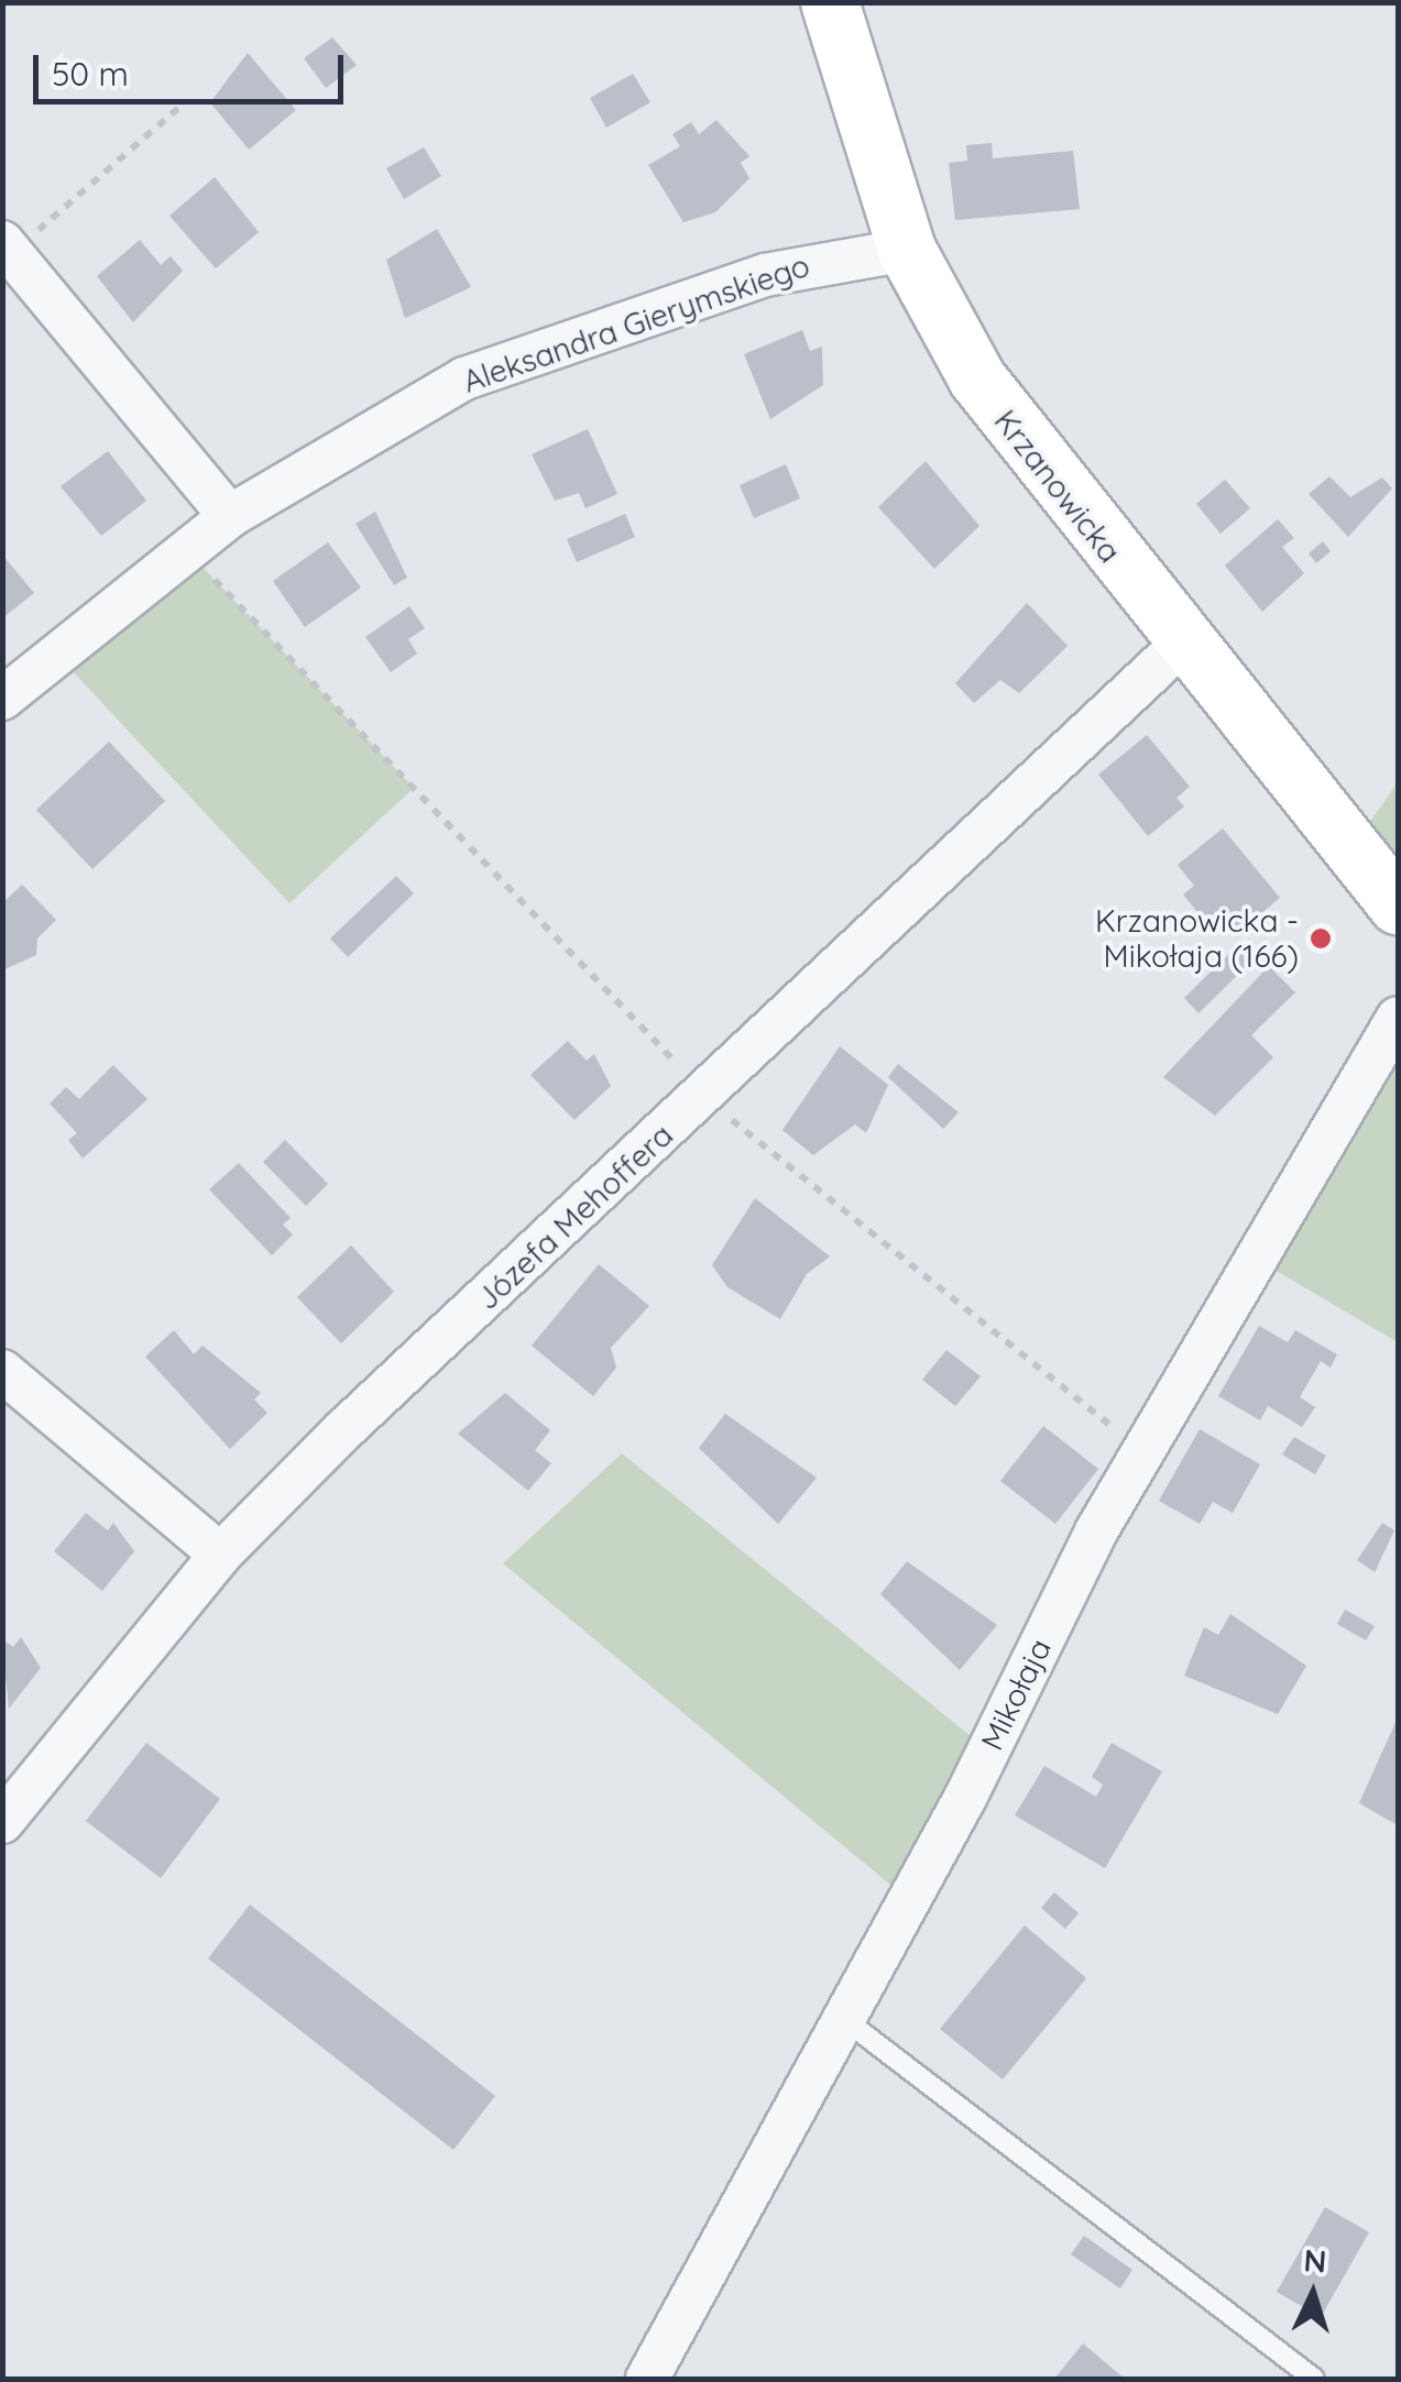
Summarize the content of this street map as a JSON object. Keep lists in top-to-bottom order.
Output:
{
  "streets": {
    "street": [
      "Aleksandra Gierymskiego",
      "Krzanowicka",
      "Józefa Mehoffera",
      "Mikołaja"
    ]
  },
  "crossings": [
    ["Aleksandra Gierymskiego", "Krzanowicka"],
    ["Krzanowicka", "Józefa Mehoffera"]
  ],
  "places": ["Krzanowicka - Mikołaja (166)"],
  "scale_bar": "50 m",
  "north": "top"
}
